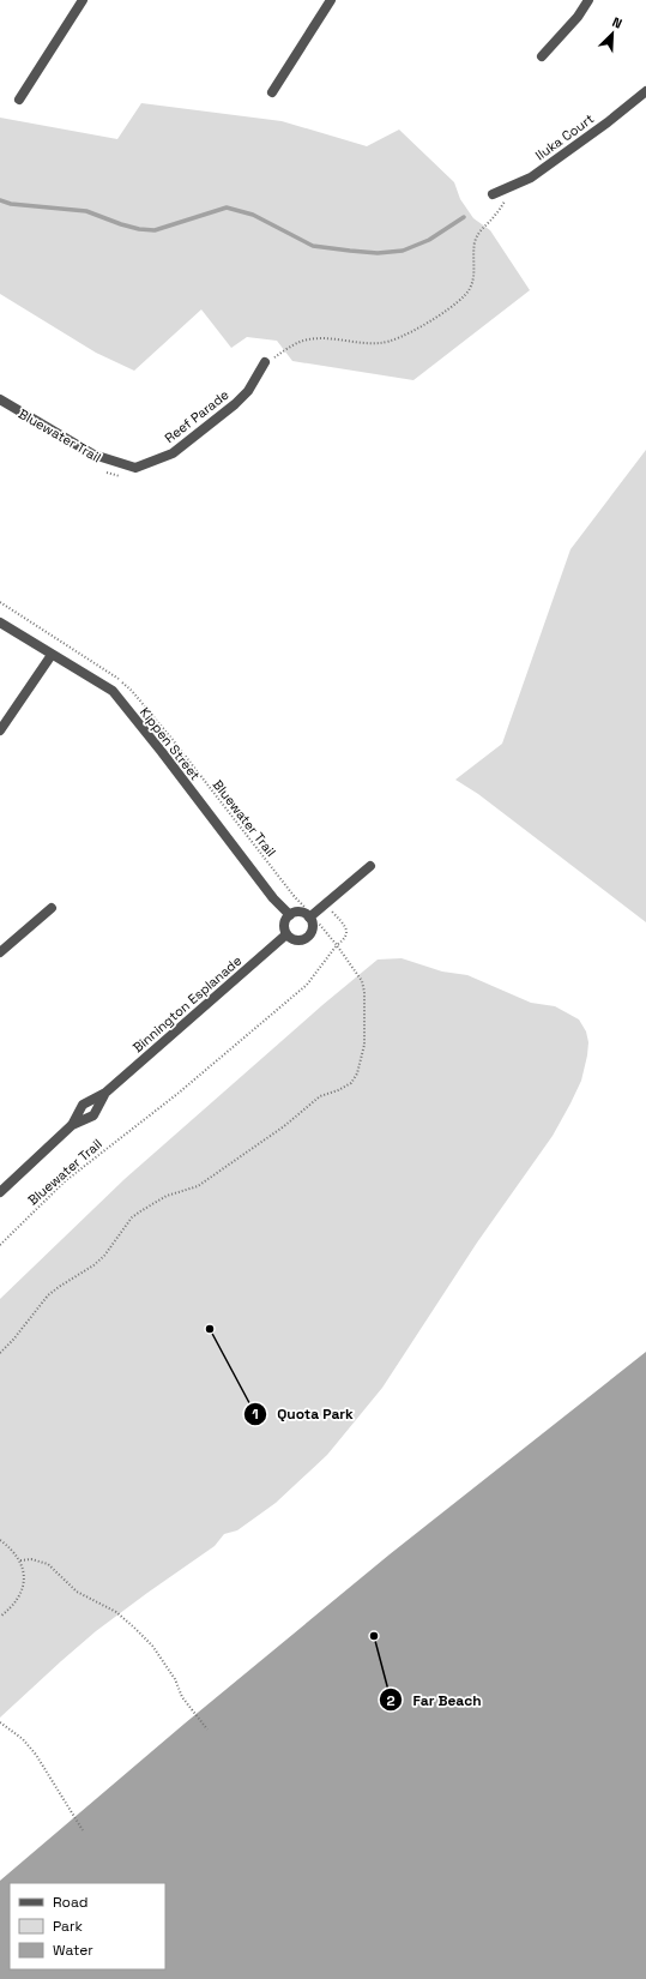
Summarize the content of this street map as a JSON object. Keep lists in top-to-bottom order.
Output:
{
  "streets": {
    "street": [
      "Iluka Court",
      "Reef Parade",
      "Kippen Street",
      "Binnington Esplanade"
    ],
    "path": ["Bluewater Trail"]
  },
  "crossings": [
    ["Bluewater Trail", "Kippen Street"],
    ["Bluewater Trail", "Binnington Esplanade"],
    ["Kippen Street", "Binnington Esplanade"]
  ],
  "places": ["Quota Park", "Far Beach"],
  "legend": ["Road", "Park", "Water"],
  "north": "top right"
}
